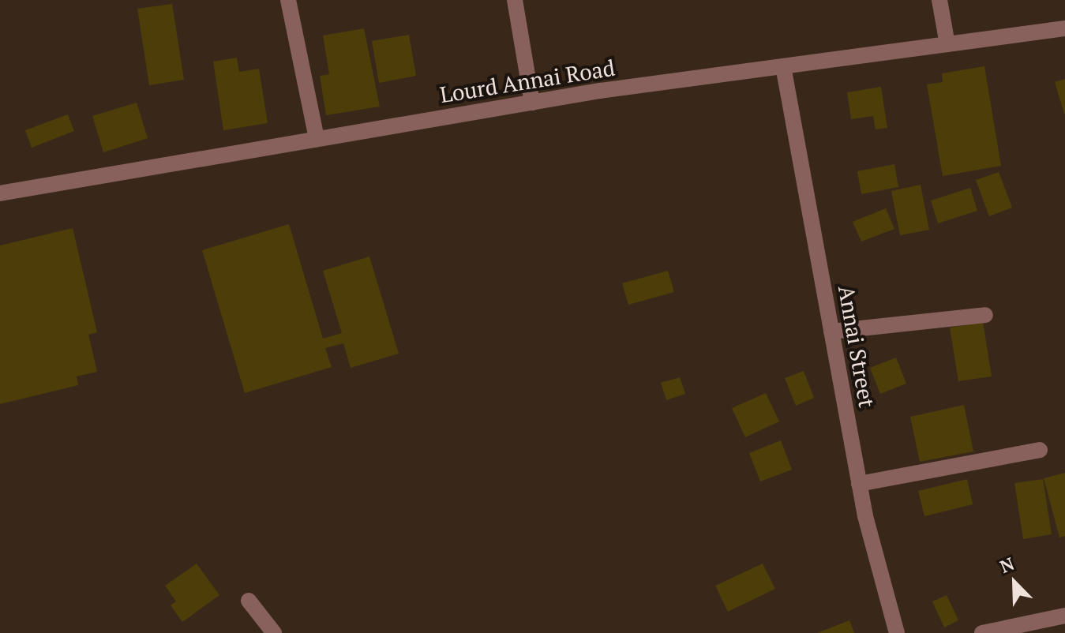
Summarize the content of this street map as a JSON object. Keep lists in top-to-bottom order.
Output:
{
  "streets": {
    "street": ["Lourd Annai Road", "Annai Street"]
  },
  "crossings": [
    ["Lourd Annai Road", "Annai Street"]
  ],
  "north": "top left"
}
